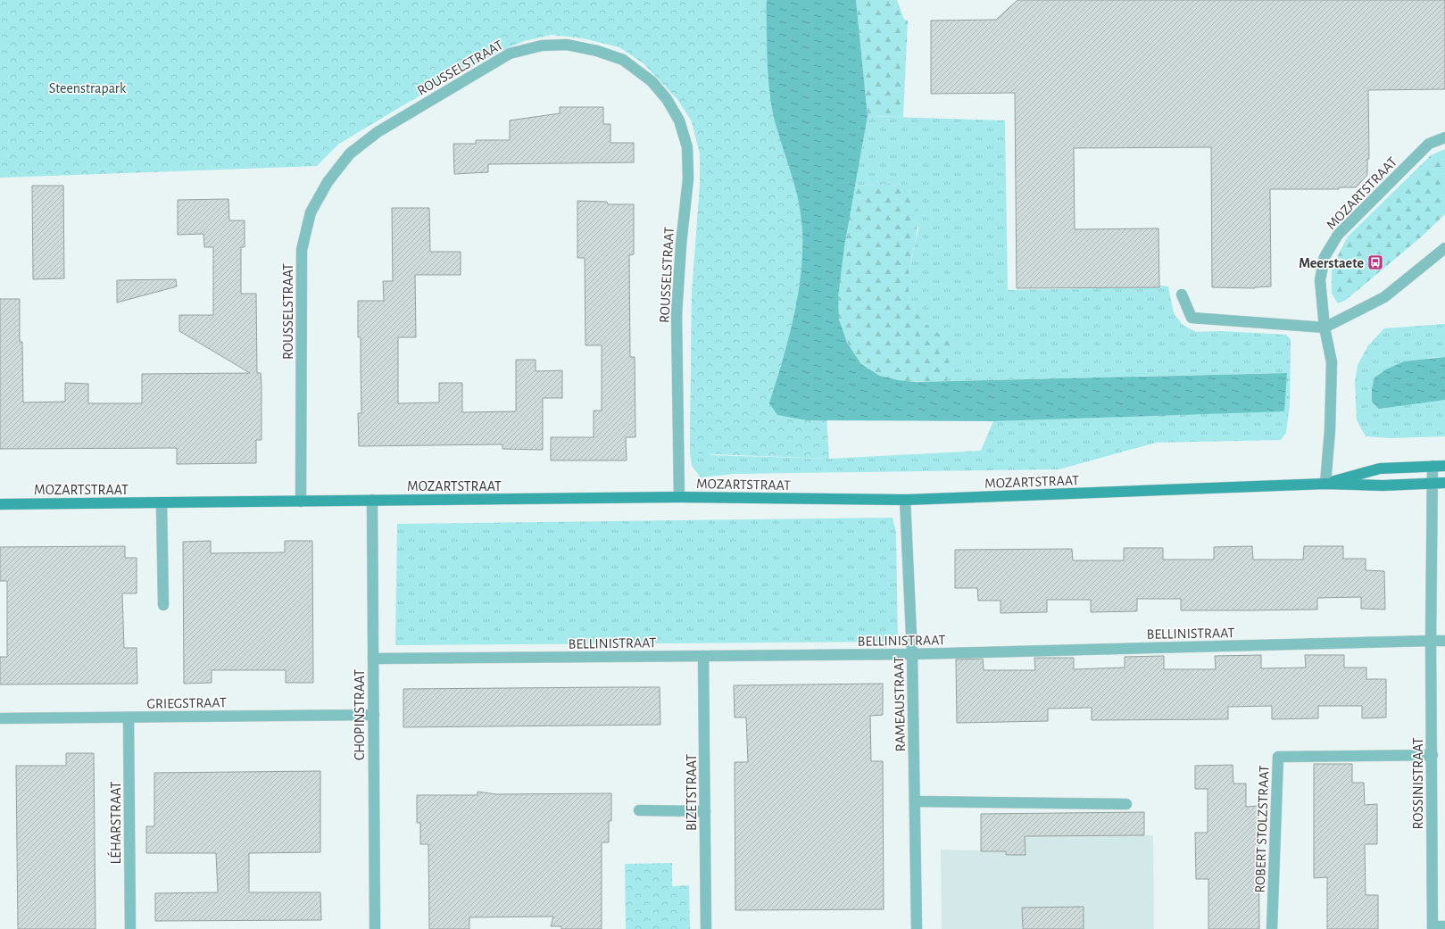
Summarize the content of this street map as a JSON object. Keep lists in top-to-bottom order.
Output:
{
  "streets": {
    "main road": ["MOZARTSTRAAT"],
    "street": [
      "ROUSSELSTRAAT",
      "BELLINISTRAAT",
      "GRIEGSTRAAT",
      "RAMEAUSTRAAT",
      "CHOPINSTRAAT",
      "ROSSINISTRAAT",
      "BIZETSTRAAT",
      "LÉHARSTRAAT",
      "ROBERT STOLZSTRAAT"
    ]
  },
  "crossings": [
    ["ROUSSELSTRAAT", "MOZARTSTRAAT"],
    ["MOZARTSTRAAT", "RAMEAUSTRAAT"],
    ["MOZARTSTRAAT", "CHOPINSTRAAT"],
    ["MOZARTSTRAAT", "ROSSINISTRAAT"],
    ["BELLINISTRAAT", "RAMEAUSTRAAT"],
    ["BELLINISTRAAT", "CHOPINSTRAAT"],
    ["BELLINISTRAAT", "ROSSINISTRAAT"],
    ["BELLINISTRAAT", "BIZETSTRAAT"],
    ["GRIEGSTRAAT", "CHOPINSTRAAT"],
    ["GRIEGSTRAAT", "LÉHARSTRAAT"],
    ["ROSSINISTRAAT", "ROBERT STOLZSTRAAT"]
  ],
  "parks": ["Steenstrapark"],
  "places": {
    "bus stop": ["Meerstaete"]
  }
}
